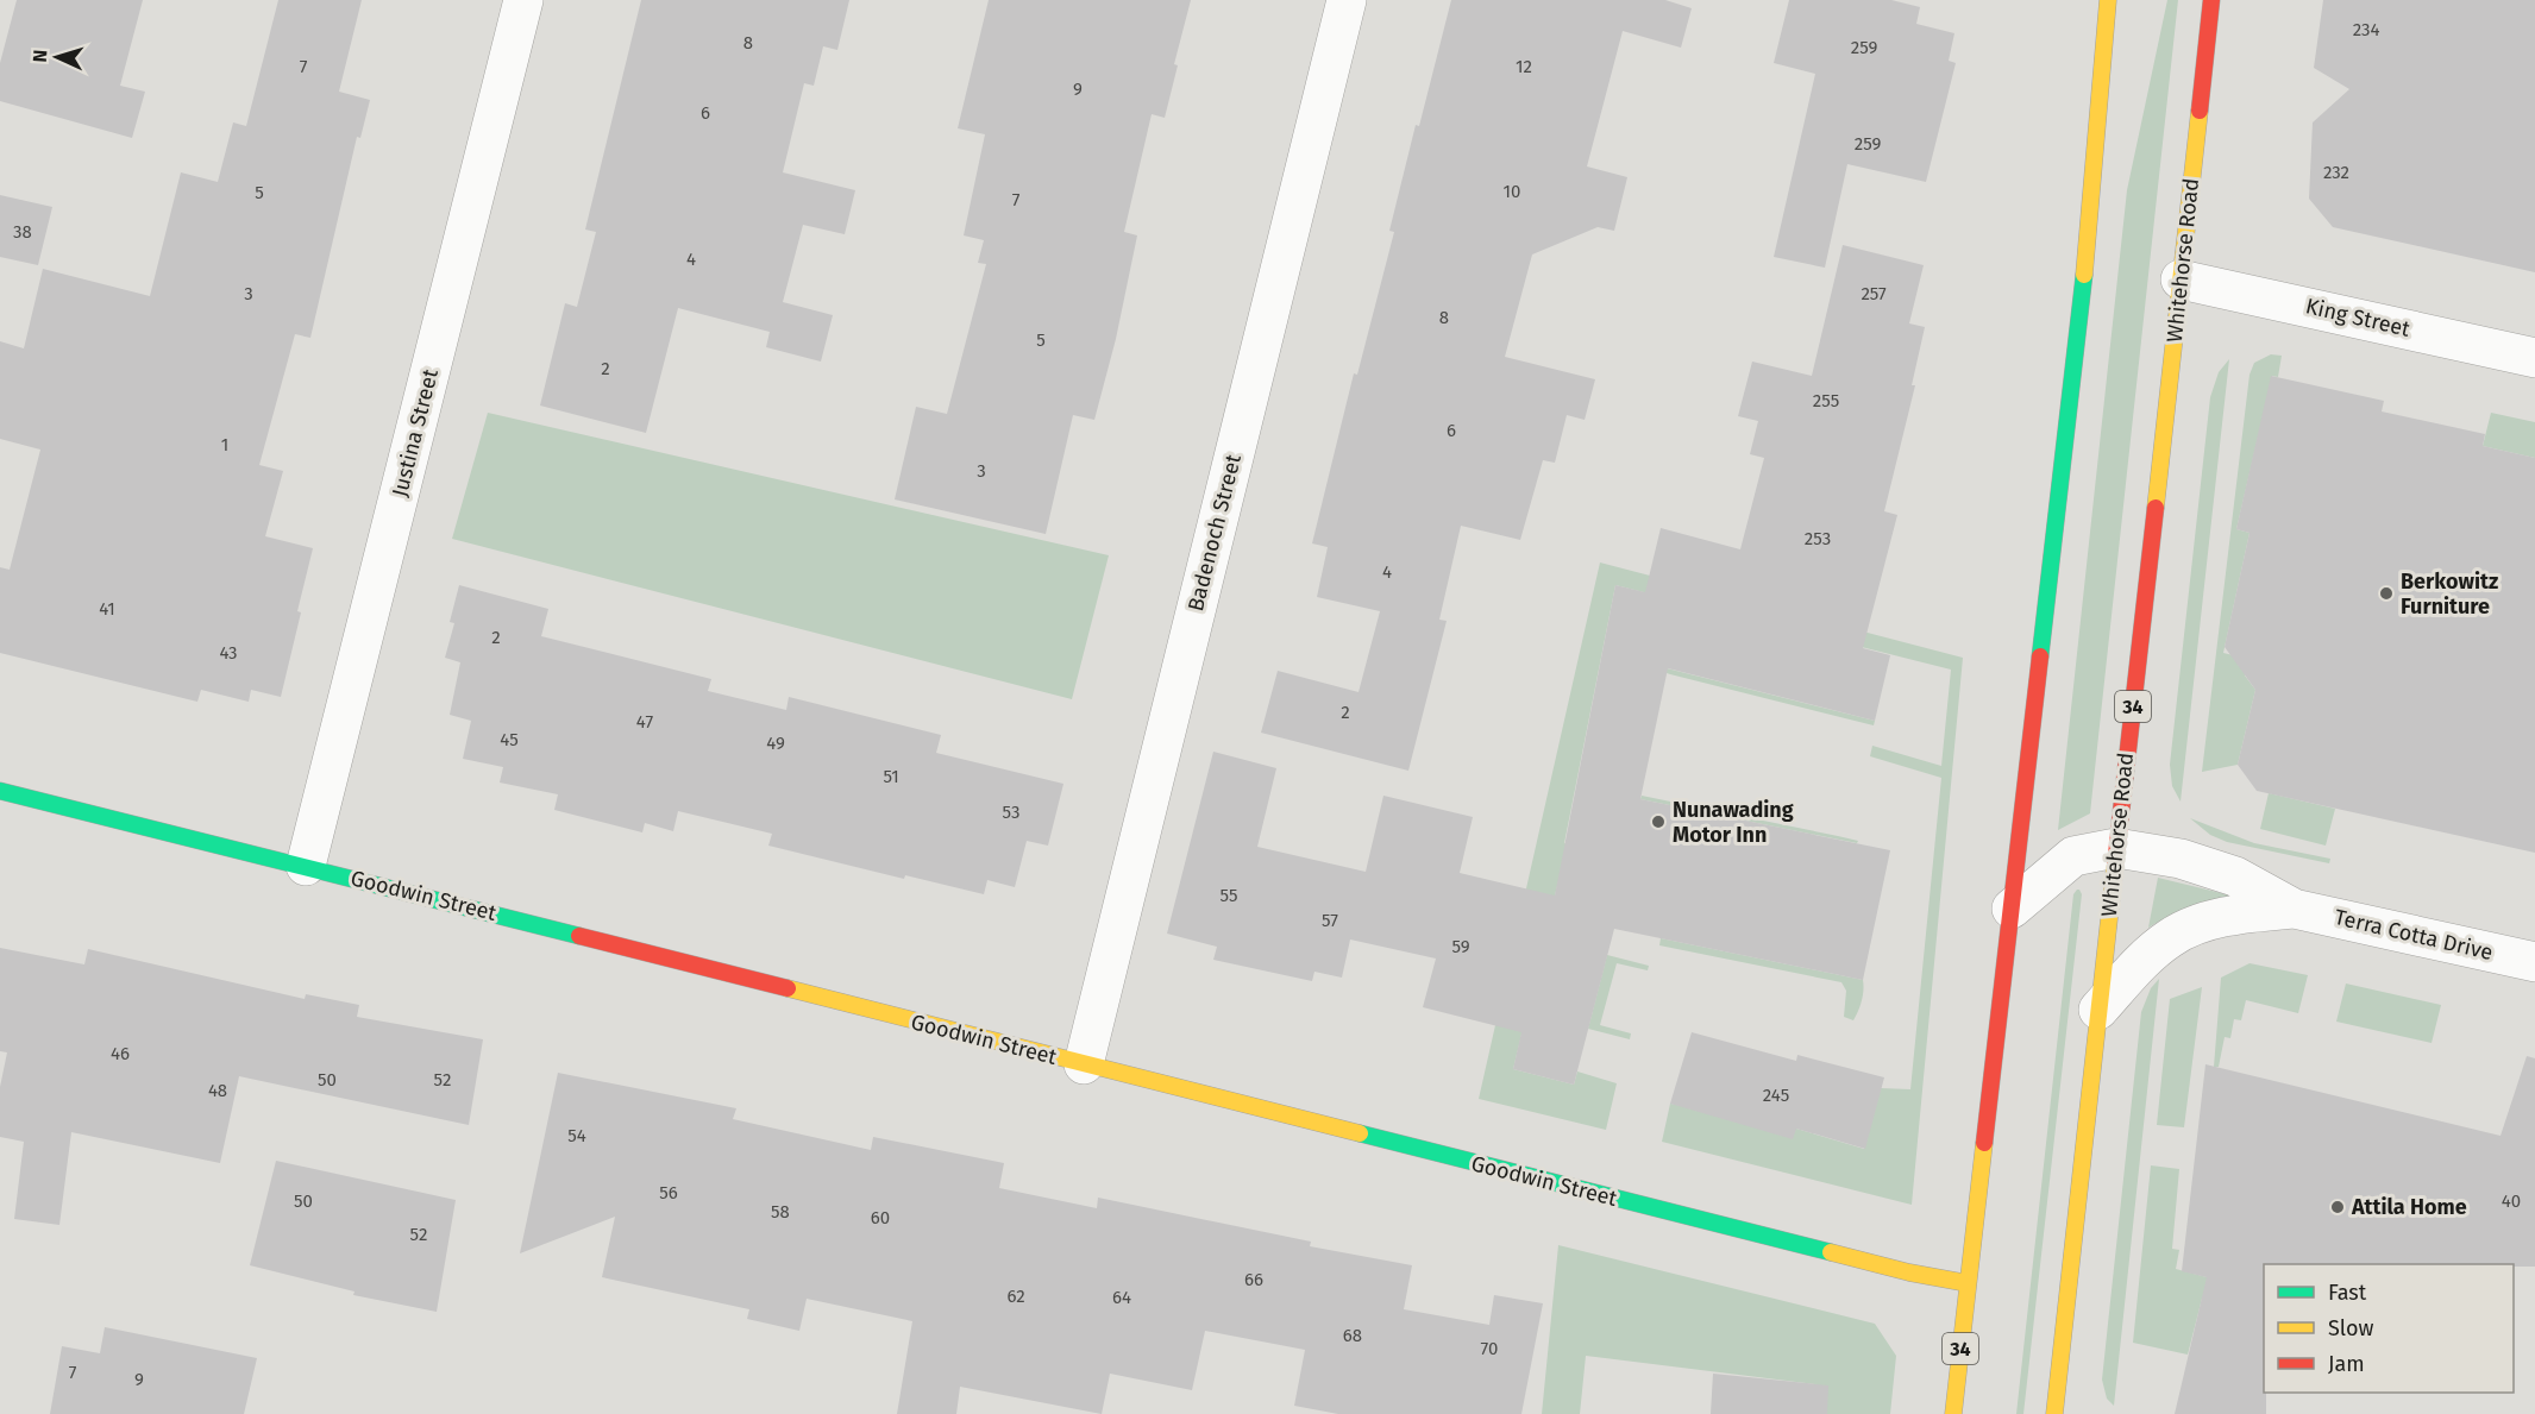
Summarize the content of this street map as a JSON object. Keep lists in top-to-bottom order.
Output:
{
  "streets": {
    "main road": ["Whitehorse Road", "34", "Goodwin Street"],
    "street": [
      "King Street",
      "Justina Street",
      "Badenoch Street",
      "Terra Cotta Drive"
    ]
  },
  "crossings": [
    ["Whitehorse Road", "King Street"],
    ["Whitehorse Road", "Terra Cotta Drive"],
    ["Justina Street", "Goodwin Street"],
    ["Badenoch Street", "Goodwin Street"],
    ["34", "Goodwin Street"],
    ["34", "Terra Cotta Drive"]
  ],
  "places": ["Berkowitz Furniture", "Nunawading Motor Inn", "Attila Home"],
  "house_numbers": [
    "234",
    "8",
    "259",
    "7",
    "12",
    "9",
    "6",
    "259",
    "232",
    "10",
    "5",
    "7",
    "38",
    "4",
    "3",
    "257",
    "8",
    "5",
    "2",
    "255",
    "6",
    "1",
    "3",
    "253",
    "4",
    "41",
    "2",
    "43",
    "2",
    "47",
    "45",
    "49",
    "51",
    "53",
    "55",
    "57",
    "59",
    "46",
    "50",
    "52",
    "48",
    "245",
    "54",
    "56",
    "50",
    "40",
    "58",
    "60",
    "52",
    "66",
    "62",
    "64",
    "68",
    "70",
    "7",
    "9"
  ],
  "legend": ["Fast", "Slow", "Jam"],
  "north": "left"
}
